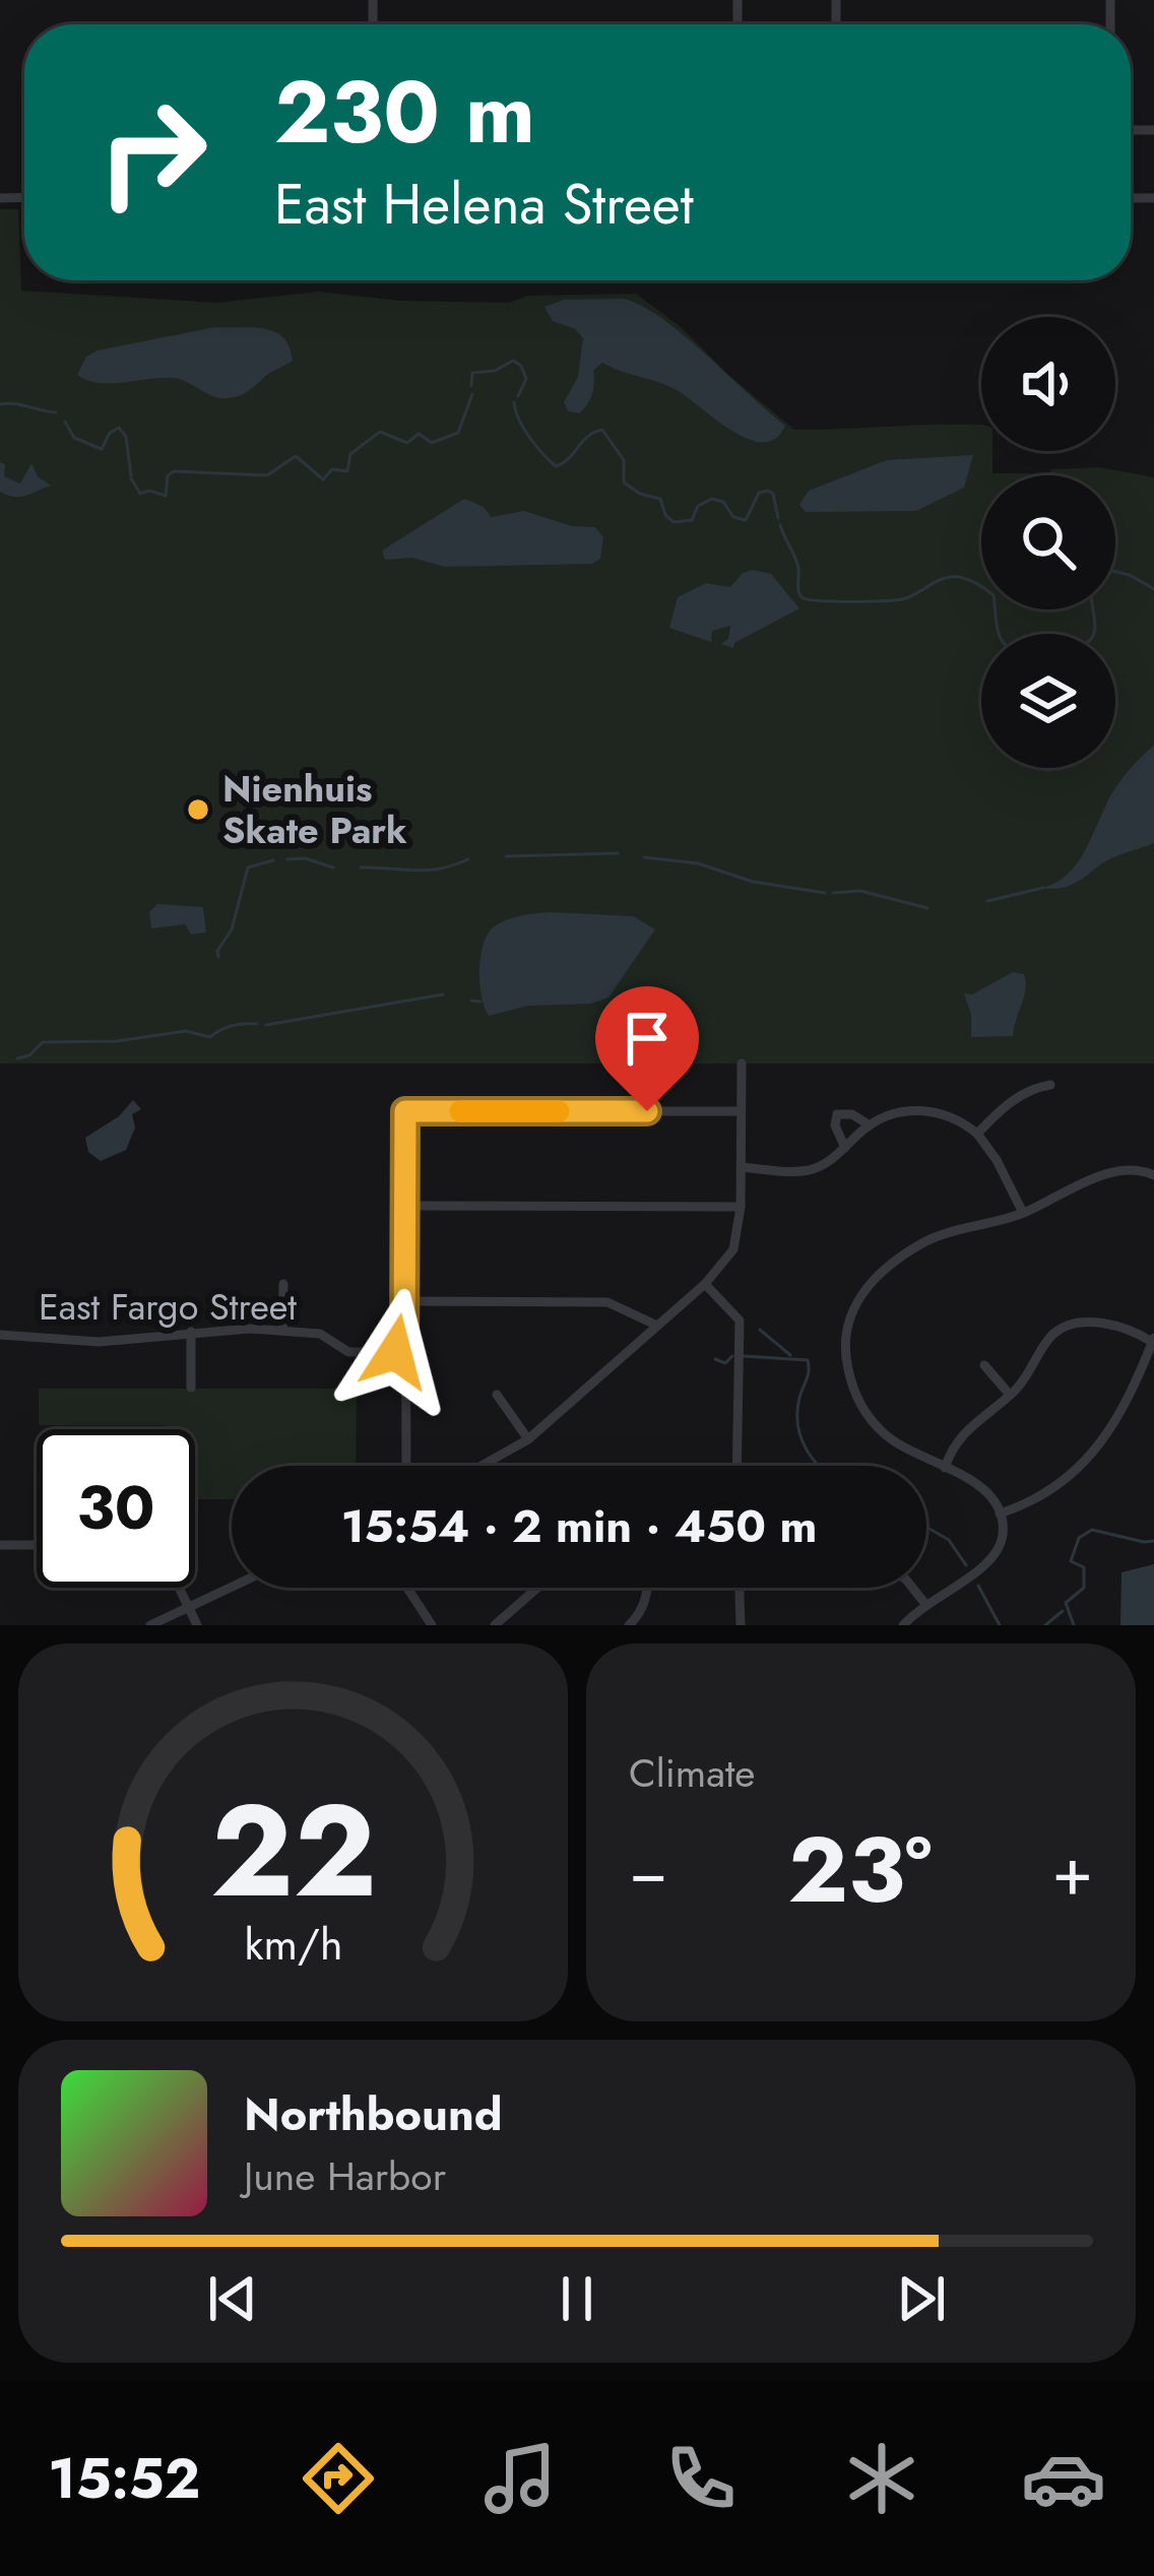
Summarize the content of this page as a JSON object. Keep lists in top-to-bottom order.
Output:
{
  "streets": {
    "street": ["East Fargo Street"]
  },
  "places": ["Nienhuis Skate Park"],
  "page": {
    "turn": ["230 m", "East Helena Street"],
    "limit": "30",
    "trip": "15:54 · 2 min · 450 m",
    "tile": "Climate",
    "heat": ["−", "23°", "+"],
    "song": ["Northbound", "June Harbor"],
    "tabs": "15:52",
    "gauge": ["22", "km/h"]
  }
}
